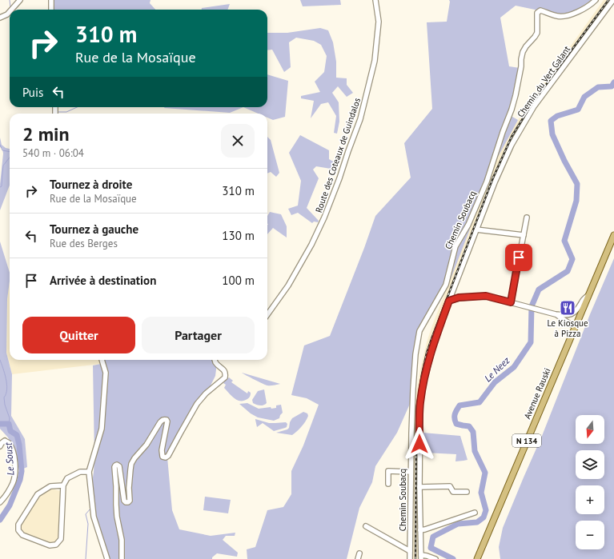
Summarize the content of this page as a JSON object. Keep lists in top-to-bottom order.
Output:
{
  "streets": {
    "main road": ["Avenue Rauski", "N 134"],
    "street": ["Chemin du Vert Galant", "Route des Coteaux de Guindalos", "Chemin Soubacq"]
  },
  "water": ["Le Neez", "Le Soust"],
  "places": {
    "restaurant": ["Le Kiosque à Pizza"]
  },
  "north": "bottom",
  "page": {
    "turn": ["310 m", "Rue de la Mosaïque"],
    "then": "Puis",
    "heading": ["2 min", "540 m · 06:04"],
    "list": [
      {
        "name": "Tournez à droite",
        "note": "Rue de la Mosaïque",
        "value": "310 m"
      },
      {
        "name": "Tournez à gauche",
        "note": "Rue des Berges",
        "value": "130 m"
      },
      {
        "name": "Arrivée à destination",
        "value": "100 m"
      }
    ],
    "buttons": ["Quitter", "Partager"],
    "map_buttons": ["+", "−"]
  }
}
